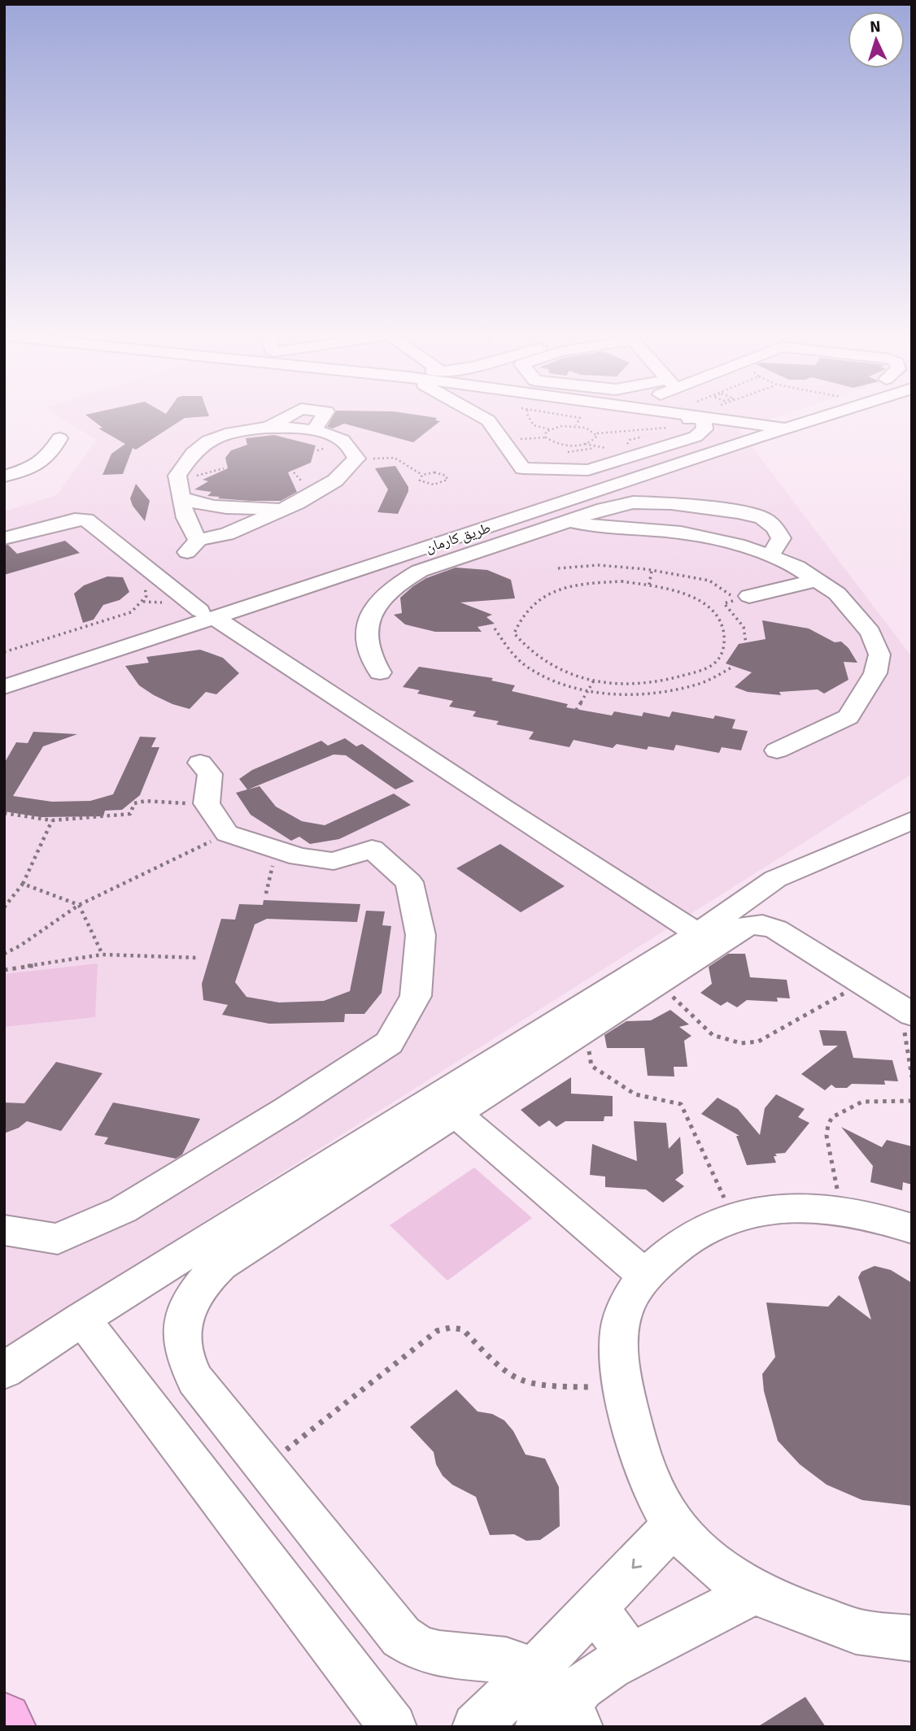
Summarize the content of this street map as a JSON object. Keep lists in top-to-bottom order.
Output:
{
  "streets": {
    "street": ["طريق كارمان"]
  },
  "north": "top"
}
